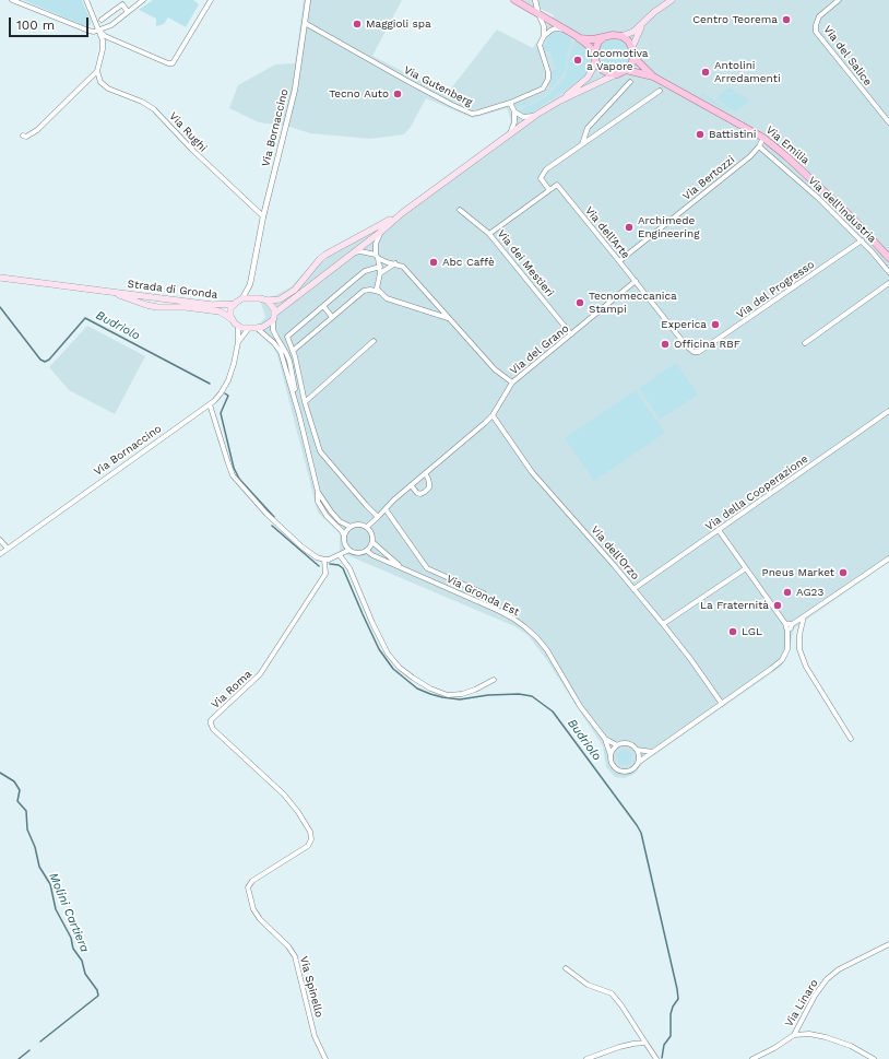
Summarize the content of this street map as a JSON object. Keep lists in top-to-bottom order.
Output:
{
  "streets": {
    "main road": ["Via Emilia", "Strada di Gronda"],
    "street": [
      "Via del Salice",
      "Via Gutenberg",
      "Via Bornaccino",
      "Via Rughi",
      "Via Bertozzi",
      "Via dell'Industria",
      "Via dell'Arte",
      "Via dei Mestieri",
      "Via del Progresso",
      "Via del Grano",
      "Via della Cooperazione",
      "Via dell'Orzo",
      "Via Gronda Est",
      "Via Roma",
      "Via Spinello",
      "Via Linaro"
    ]
  },
  "crossings": [
    ["Via Gutenberg", "Via Bornaccino"],
    ["Via Bornaccino", "Via Rughi"],
    ["Via Bornaccino", "Strada di Gronda"],
    ["Via Emilia", "Via Bertozzi"],
    ["Via Bertozzi", "Via dell'Industria"],
    ["Via Bertozzi", "Via dell'Arte"],
    ["Via dell'Industria", "Via del Progresso"],
    ["Via dell'Arte", "Via del Progresso"],
    ["Via dell'Arte", "Via del Grano"],
    ["Via dei Mestieri", "Via del Grano"],
    ["Via del Grano", "Via dell'Orzo"],
    ["Via del Grano", "Via Gronda Est"],
    ["Via della Cooperazione", "Via dell'Orzo"],
    ["Via dell'Orzo", "Via Gronda Est"],
    ["Via Roma", "Via Spinello"]
  ],
  "water": ["Budriolo", "Molini Cartiera"],
  "places": [
    "Centro Teorema",
    "Maggioli spa",
    "Locomotiva a Vapore",
    "Antolini Arredamenti",
    "Tecno Auto",
    "Battistini",
    "Archimede Engineering",
    "Abc Caffè",
    "Tecnomeccanica Stampi",
    "Experica",
    "Officina RBF",
    "Pneus Market",
    "AG23",
    "La Fraternità",
    "LGL"
  ],
  "scale_bar": "100 m"
}
